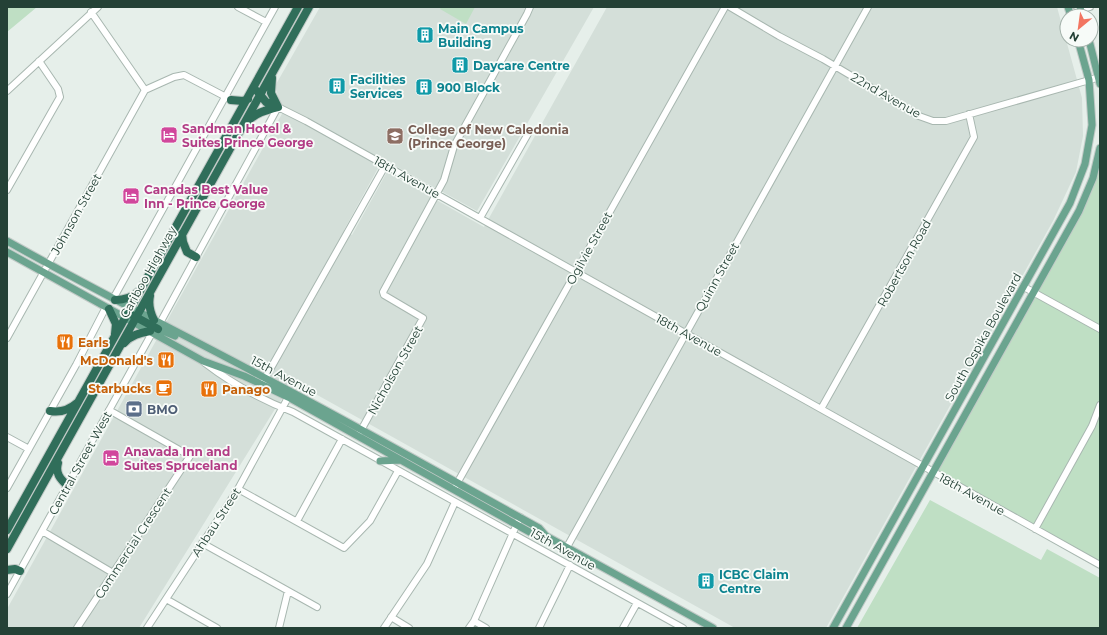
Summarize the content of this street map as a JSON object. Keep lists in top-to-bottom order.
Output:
{
  "streets": {
    "highway": ["Cariboo Highway"],
    "main road": ["South Ospika Boulevard", "15th Avenue"],
    "street": [
      "22nd Avenue",
      "18th Avenue",
      "Johnson Street",
      "Ogilvie Street",
      "Robertson Road",
      "Quinn Street",
      "Nicholson Street",
      "Central Street West",
      "Ahbau Street",
      "Commercial Crescent"
    ]
  },
  "crossings": [
    ["22nd Avenue", "Robertson Road"],
    ["22nd Avenue", "Quinn Street"],
    ["22nd Avenue", "South Ospika Boulevard"],
    ["18th Avenue", "Ogilvie Street"],
    ["18th Avenue", "Robertson Road"],
    ["18th Avenue", "Quinn Street"],
    ["18th Avenue", "South Ospika Boulevard"],
    ["18th Avenue", "Nicholson Street"],
    ["18th Avenue", "Central Street West"],
    ["Ogilvie Street", "15th Avenue"],
    ["Quinn Street", "15th Avenue"],
    ["Nicholson Street", "15th Avenue"],
    ["15th Avenue", "Central Street West"],
    ["15th Avenue", "Ahbau Street"],
    ["Central Street West", "Commercial Crescent"]
  ],
  "places": {
    "building": [
      "Main Campus Building",
      "Daycare Centre",
      "Facilities Services",
      "900 Block",
      "ICBC Claim Centre"
    ],
    "hotel": ["Sandman Hotel & Suites Prince George", "Canadas Best Value Inn - Prince George", "Anavada Inn and Suites Spruceland"],
    "school or university": ["College of New Caledonia (Prince George)"],
    "restaurant": ["Earls", "McDonald's", "Panago"],
    "cafe": ["Starbucks"],
    "bank": ["BMO"]
  },
  "north": "bottom left"
}
